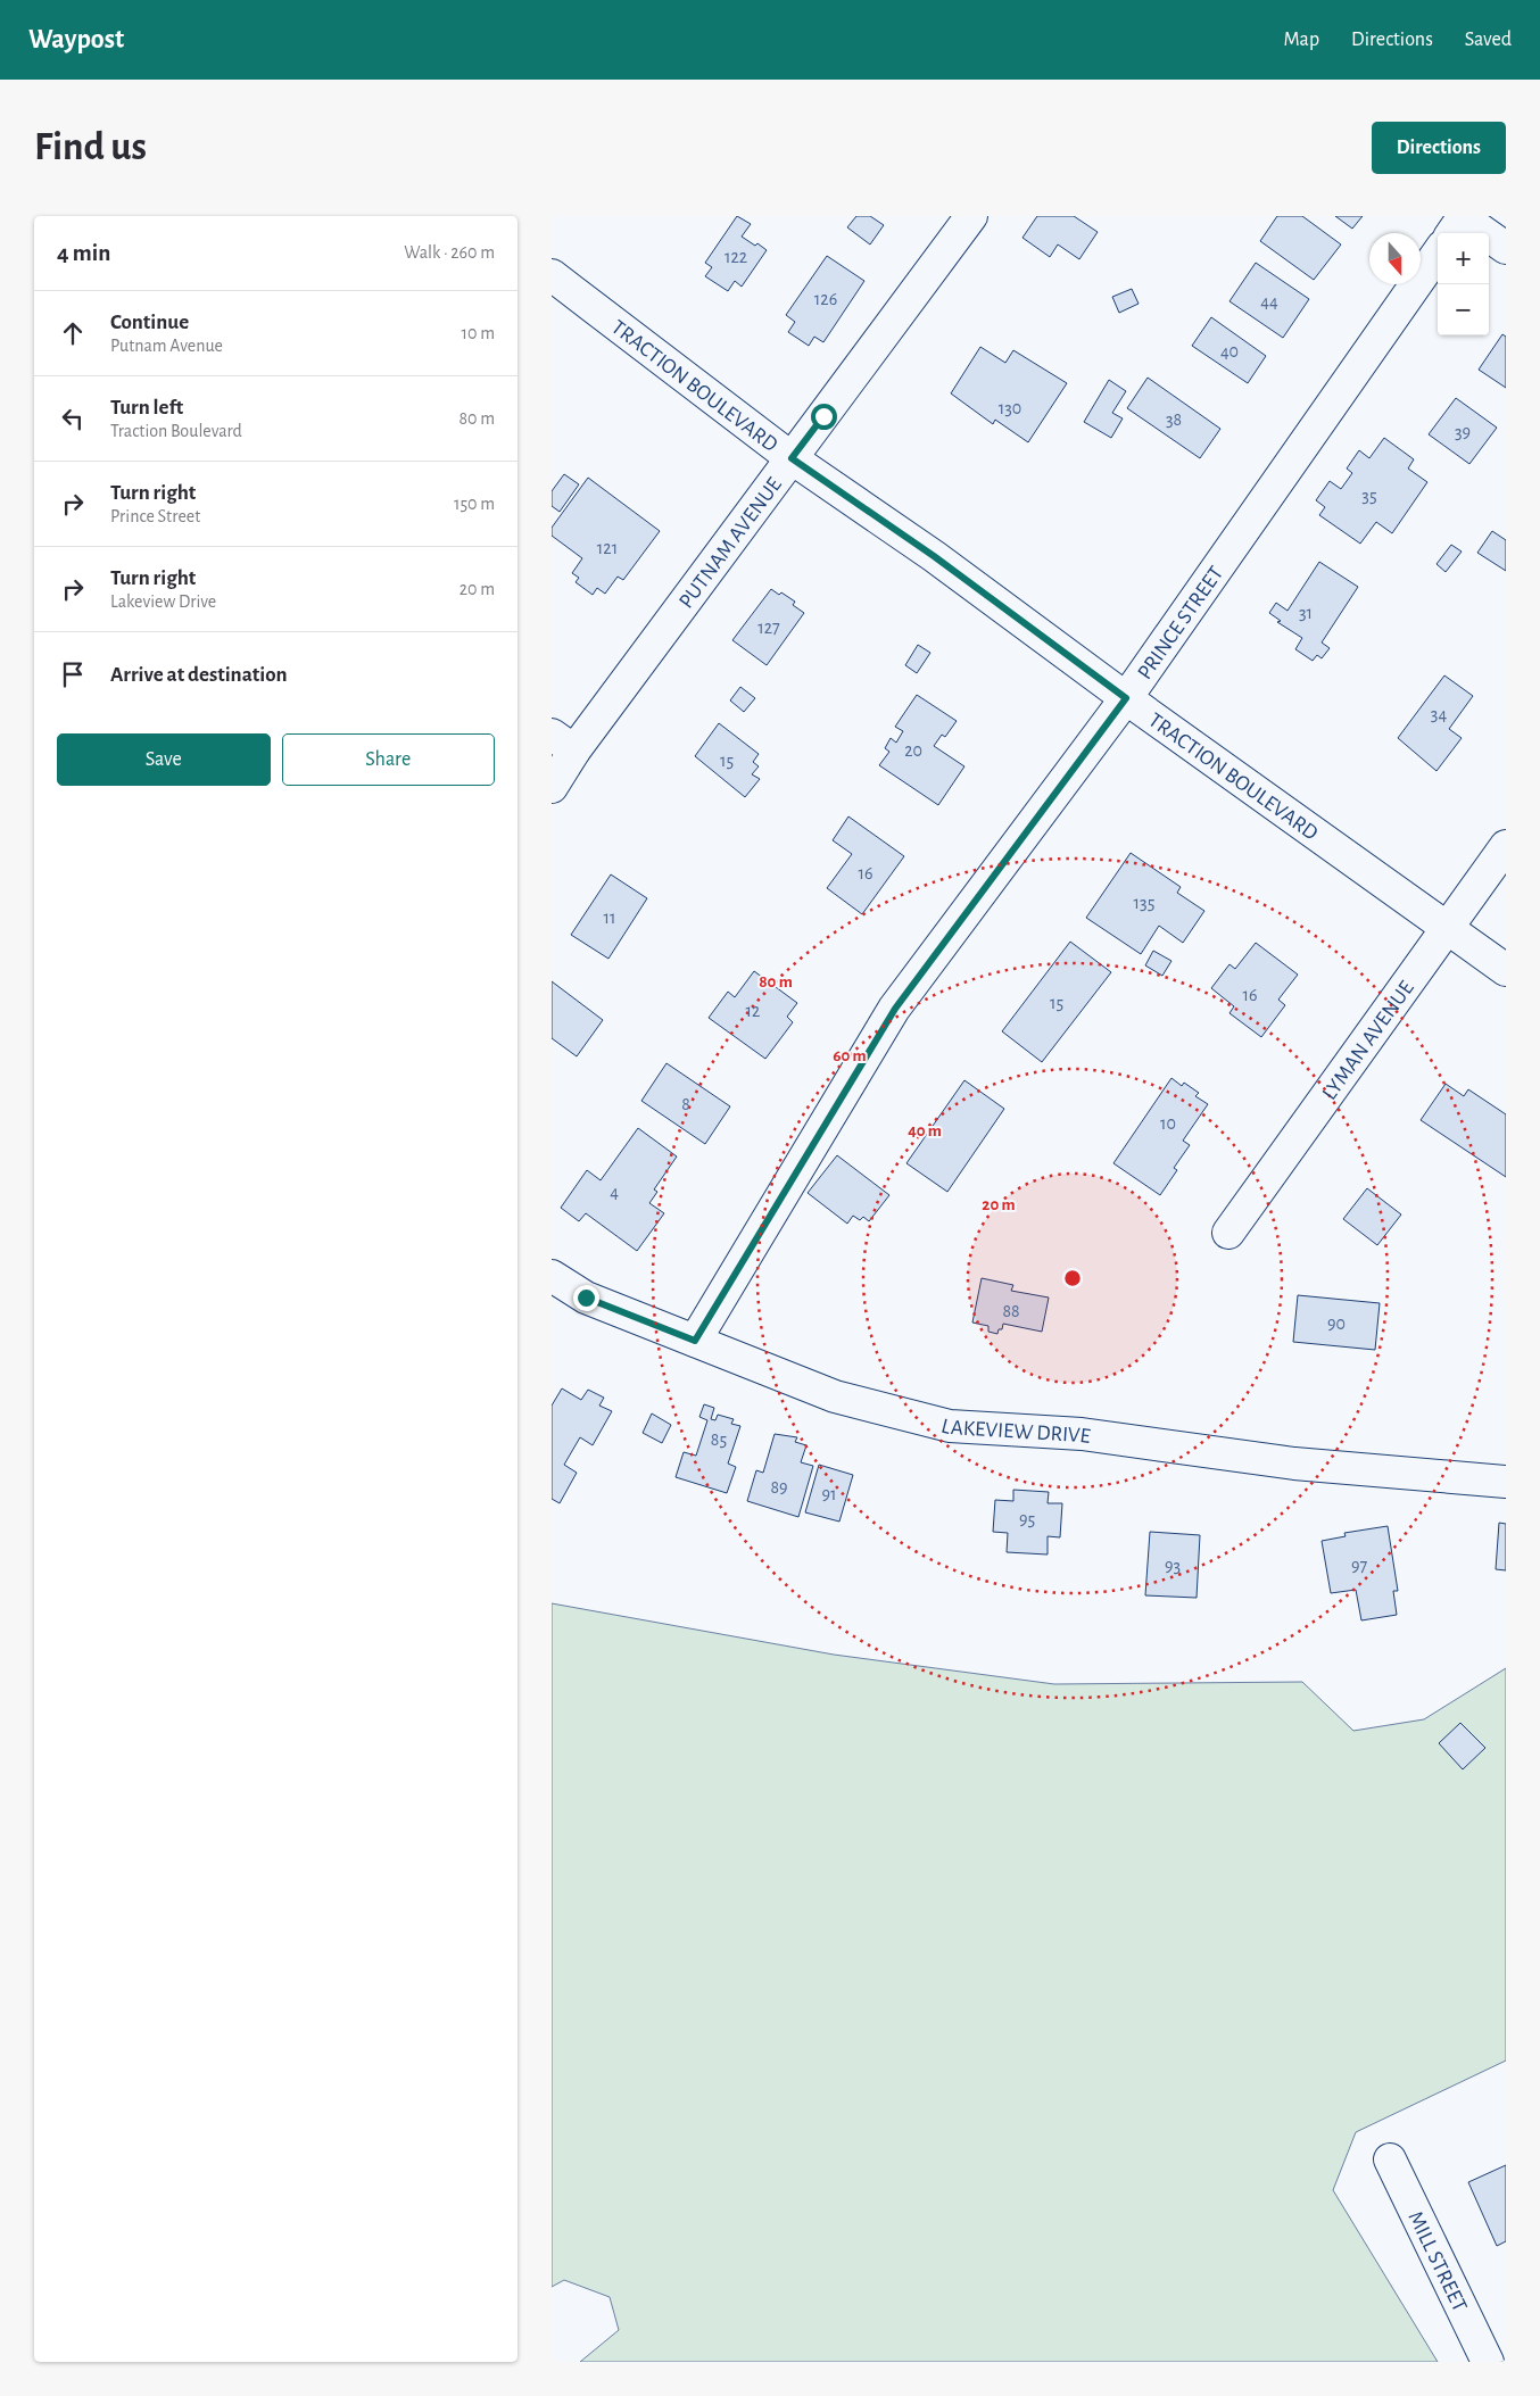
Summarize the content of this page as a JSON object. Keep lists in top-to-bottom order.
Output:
{
  "streets": {
    "street": [
      "TRACTION BOULEVARD",
      "PUTNAM AVENUE",
      "PRINCE STREET",
      "LYMAN AVENUE",
      "LAKEVIEW DRIVE",
      "MILL STREET"
    ]
  },
  "crossings": [
    ["TRACTION BOULEVARD", "PUTNAM AVENUE"],
    ["TRACTION BOULEVARD", "PRINCE STREET"],
    ["TRACTION BOULEVARD", "LYMAN AVENUE"],
    ["PRINCE STREET", "LAKEVIEW DRIVE"]
  ],
  "house_numbers": [
    "122",
    "126",
    "44",
    "40",
    "130",
    "38",
    "39",
    "35",
    "121",
    "31",
    "127",
    "34",
    "20",
    "15",
    "16",
    "135",
    "11",
    "16",
    "15",
    "12",
    "8",
    "10",
    "4",
    "88",
    "90",
    "85",
    "89",
    "91",
    "95",
    "93",
    "97"
  ],
  "north": "bottom",
  "page": {
    "header": "Waypost",
    "nav": ["Map", "Directions", "Saved"],
    "buttons": [
      "Directions",
      ["Save", "Share"]
    ],
    "title": "Find us",
    "heading": ["4 min", "Walk · 260 m"],
    "map_buttons": ["+", "−"],
    "list": [
      ["Continue", "Putnam Avenue", "10 m"],
      ["Turn left", "Traction Boulevard", "80 m"],
      ["Turn right", "Prince Street", "150 m"],
      ["Turn right", "Lakeview Drive", "20 m"],
      "Arrive at destination"
    ]
  },
  "rings": [
    "80 m",
    "60 m",
    "40 m",
    "20 m"
  ]
}
